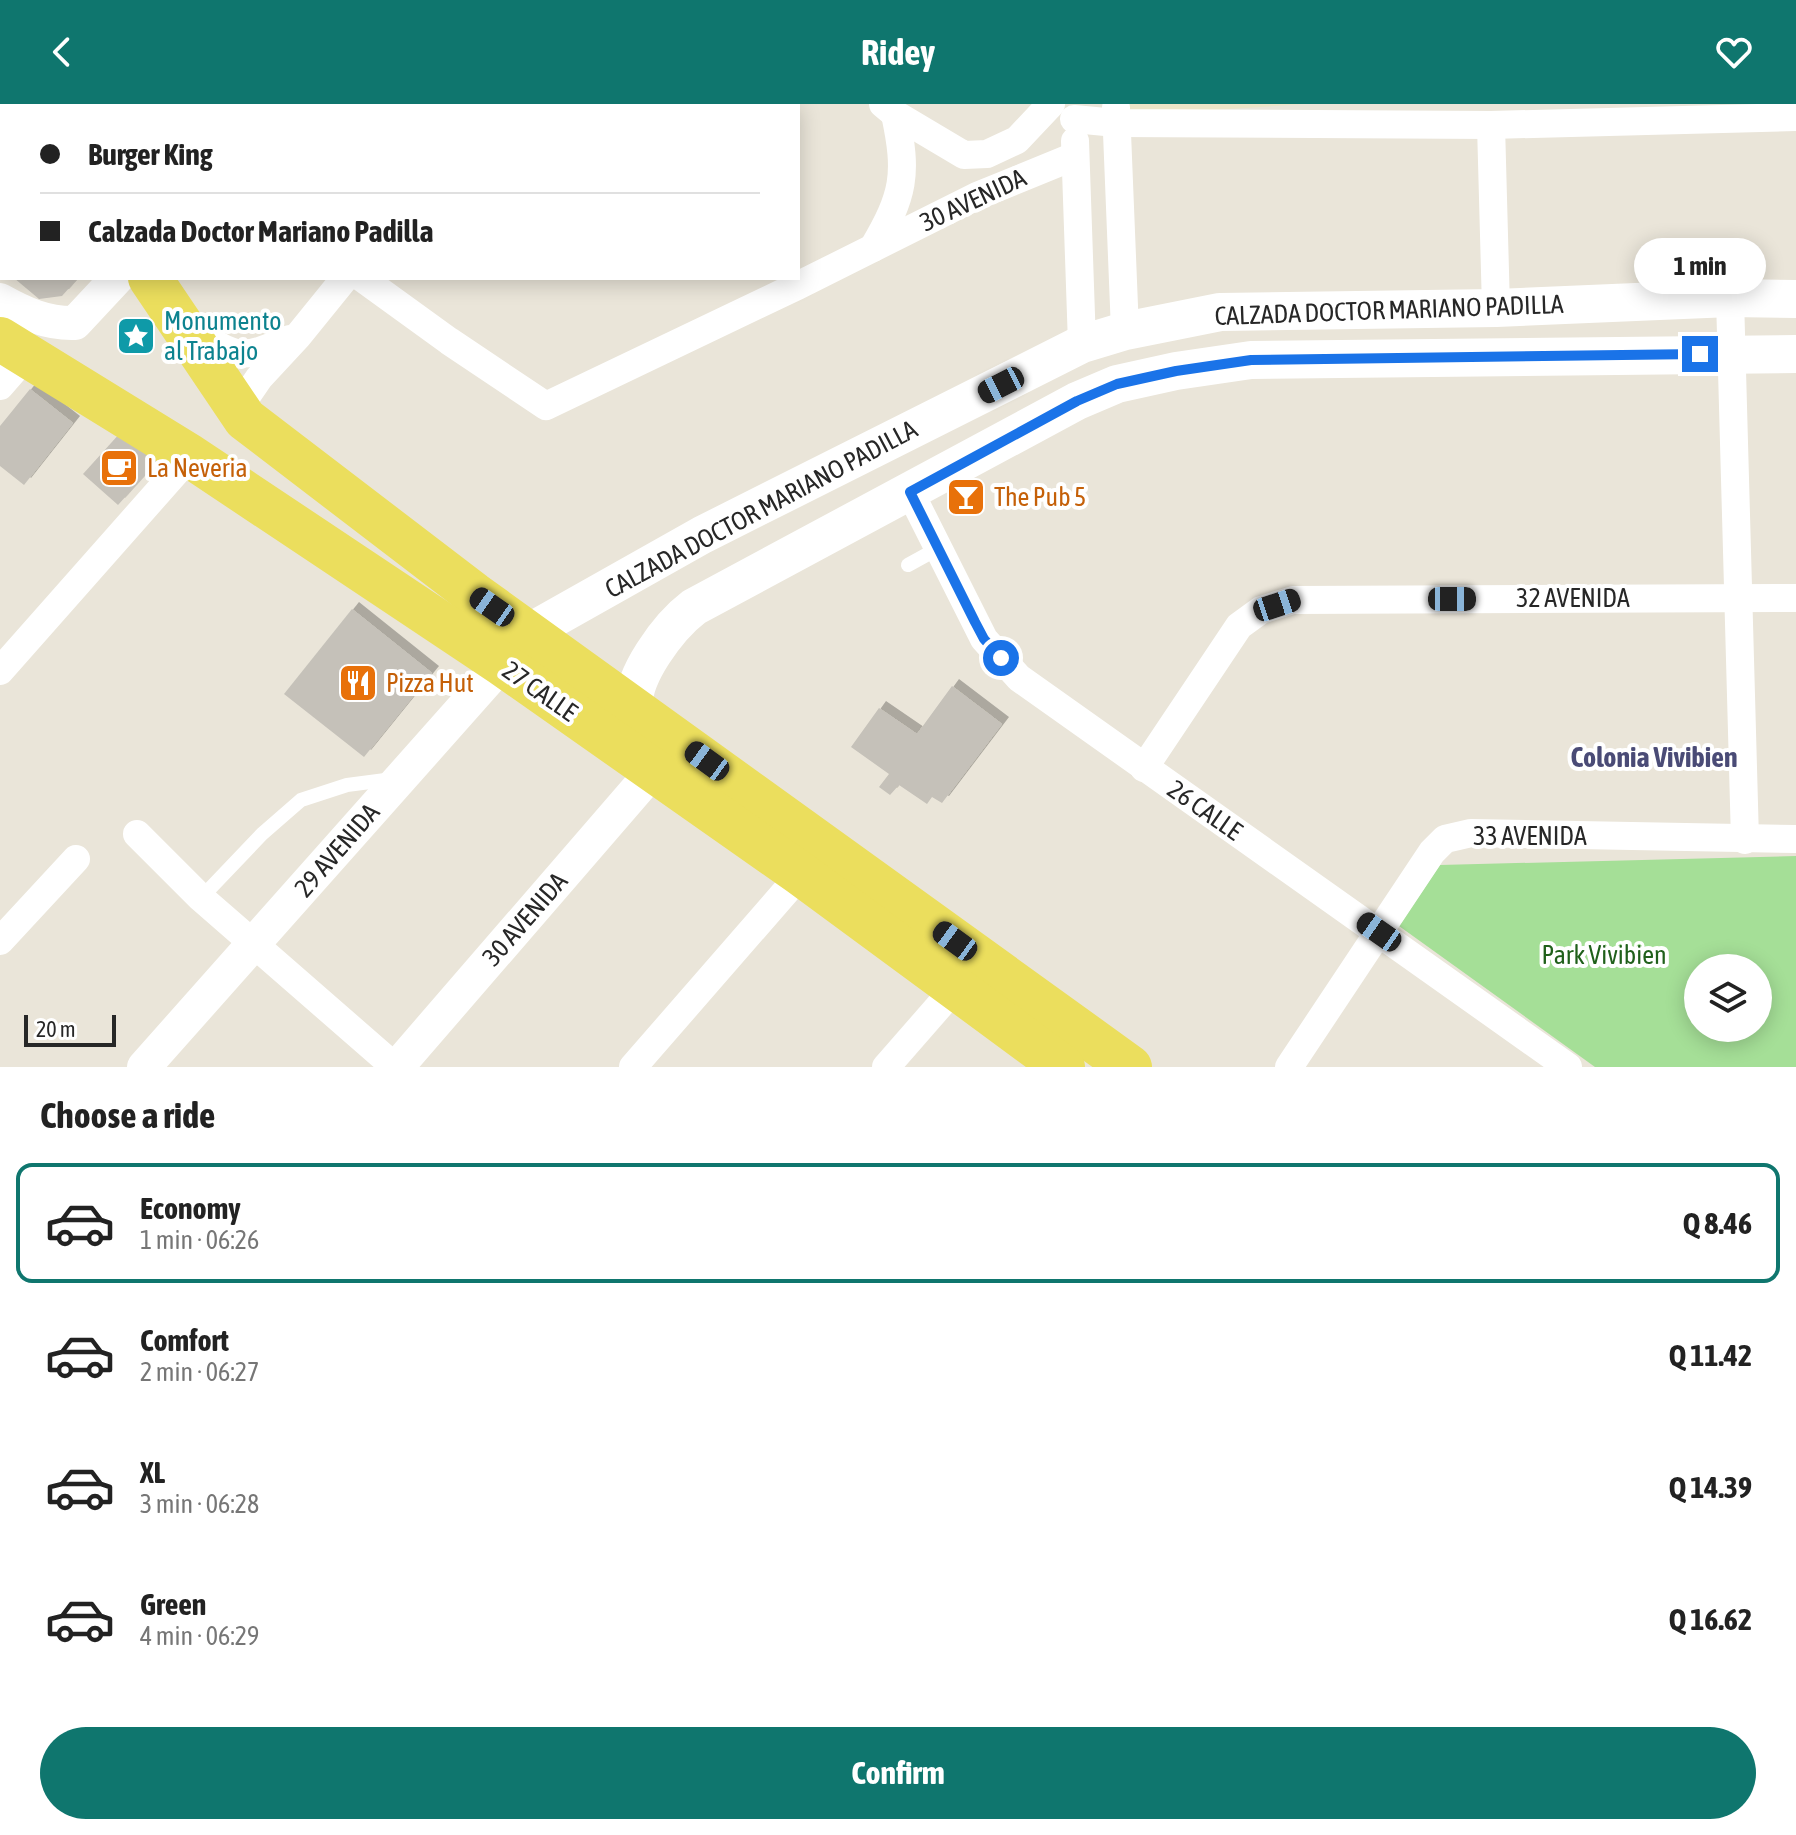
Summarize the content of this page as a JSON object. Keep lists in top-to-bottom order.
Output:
{
  "streets": {
    "main road": ["CALZADA DOCTOR MARIANO PADILLA", "27 CALLE"],
    "street": [
      "30 AVENIDA",
      "32 AVENIDA",
      "26 CALLE",
      "33 AVENIDA",
      "29 AVENIDA"
    ]
  },
  "crossings": [
    ["30 AVENIDA", "27 CALLE"],
    ["CALZADA DOCTOR MARIANO PADILLA", "27 CALLE"],
    ["CALZADA DOCTOR MARIANO PADILLA", "26 CALLE"],
    ["CALZADA DOCTOR MARIANO PADILLA", "29 AVENIDA"],
    ["32 AVENIDA", "26 CALLE"],
    ["27 CALLE", "29 AVENIDA"],
    ["26 CALLE", "33 AVENIDA"]
  ],
  "districts": ["Colonia Vivibien"],
  "parks": ["Park Vivibien"],
  "places": {
    "place": ["Monumento al Trabajo"],
    "cafe": ["La Neveria"],
    "bar": ["The Pub 5"],
    "restaurant": ["Pizza Hut"]
  },
  "scale_bar": "20 m",
  "page": {
    "header": "Ridey",
    "banner": ["Burger King", "Calzada Doctor Mariano Padilla"],
    "bubble": "1 min",
    "scale": "20 m",
    "heading": "Choose a ride",
    "list": [
      {
        "name": "Economy",
        "note": "1 min · 06:26",
        "value": "Q 8.46"
      },
      {
        "name": "Comfort",
        "note": "2 min · 06:27",
        "value": "Q 11.42"
      },
      {
        "name": "XL",
        "note": "3 min · 06:28",
        "value": "Q 14.39"
      },
      {
        "name": "Green",
        "note": "4 min · 06:29",
        "value": "Q 16.62"
      }
    ],
    "buttons": "Confirm"
  }
}
